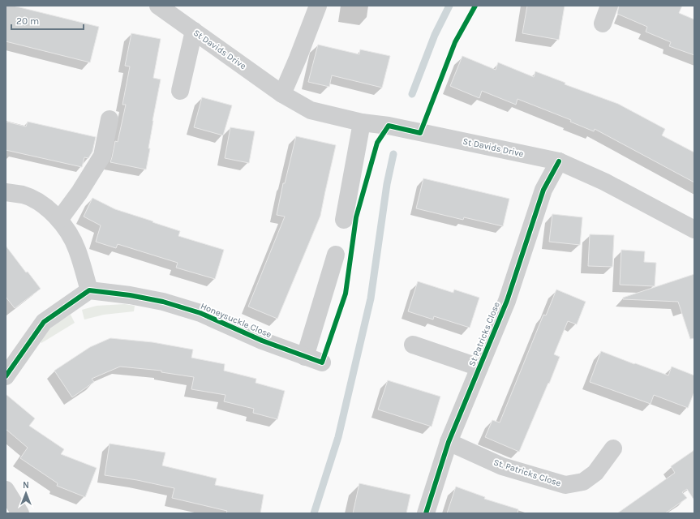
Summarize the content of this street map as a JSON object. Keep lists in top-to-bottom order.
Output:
{
  "streets": {
    "street": [
      "St Davids Drive",
      "Honeysuckle Close",
      "St Patricks Close",
      "St. Patricks Close"
    ]
  },
  "crossings": [
    ["St Davids Drive", "St Patricks Close"],
    ["St Patricks Close", "St. Patricks Close"]
  ],
  "scale_bar": "20 m",
  "north": "top"
}
